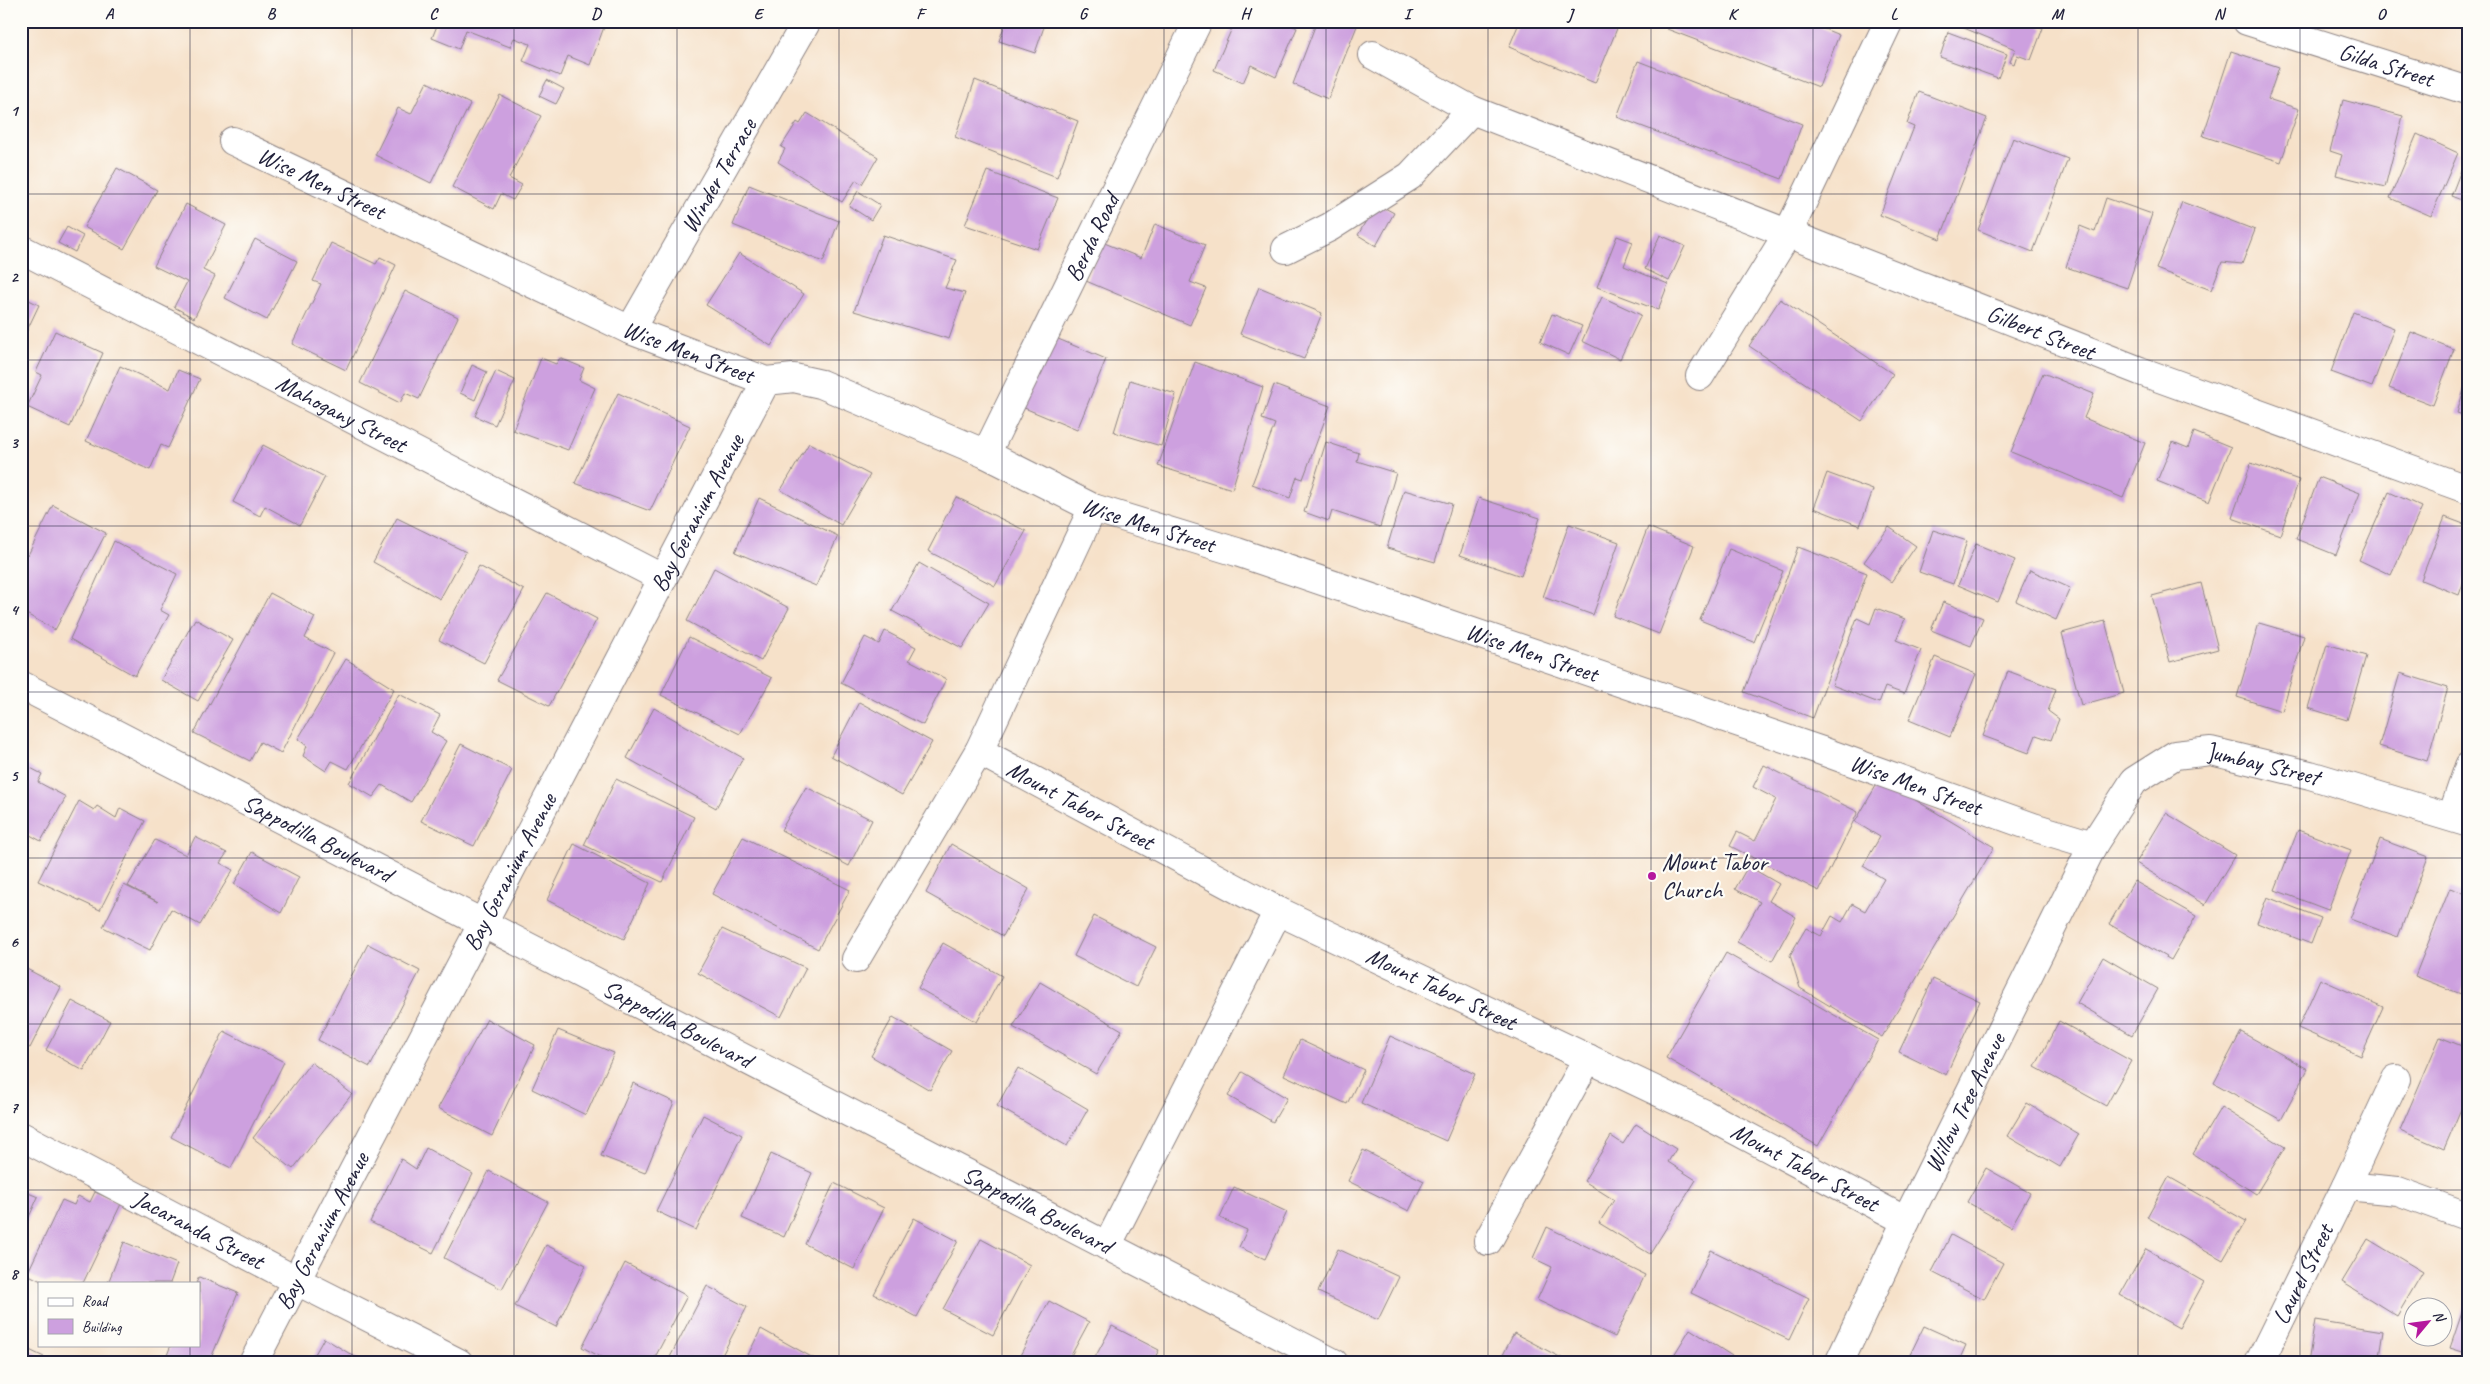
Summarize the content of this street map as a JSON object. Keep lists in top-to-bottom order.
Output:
{
  "streets": {
    "street": [
      "Gilda Street",
      "Winder Terrace",
      "Wise Men Street",
      "Berda Road",
      "Gilbert Street",
      "Mahogany Street",
      "Bay Geranium Avenue",
      "Jumbay Street",
      "Mount Tabor Street",
      "Sappodilla Boulevard",
      "Willow Tree Avenue",
      "Jacaranda Street",
      "Laurel Street"
    ]
  },
  "crossings": [
    ["Winder Terrace", "Wise Men Street"],
    ["Wise Men Street", "Berda Road"],
    ["Wise Men Street", "Bay Geranium Avenue"],
    ["Wise Men Street", "Jumbay Street"],
    ["Wise Men Street", "Willow Tree Avenue"],
    ["Mahogany Street", "Bay Geranium Avenue"],
    ["Bay Geranium Avenue", "Sappodilla Boulevard"],
    ["Bay Geranium Avenue", "Jacaranda Street"],
    ["Jumbay Street", "Willow Tree Avenue"],
    ["Mount Tabor Street", "Willow Tree Avenue"]
  ],
  "places": ["Mount Tabor Church"],
  "legend": ["Road", "Building"],
  "north": "top right",
  "grid": {
    "columns": [
      "A",
      "B",
      "C",
      "D",
      "E",
      "F",
      "G",
      "H",
      "I",
      "J",
      "K",
      "L",
      "M",
      "N",
      "O"
    ],
    "rows": [
      "1",
      "2",
      "3",
      "4",
      "5",
      "6",
      "7",
      "8"
    ]
  }
}
